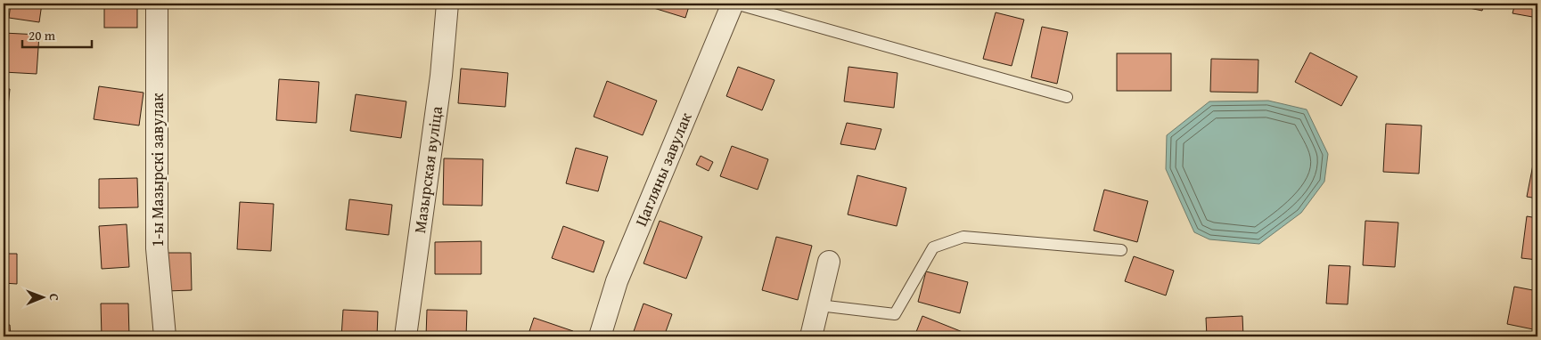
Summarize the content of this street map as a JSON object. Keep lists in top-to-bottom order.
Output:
{
  "streets": {
    "street": ["Цагляны завулак", "1-ы Мазырскі завулак", "Мазырская вуліца"]
  },
  "scale_bar": "20 m",
  "north": "right"
}
